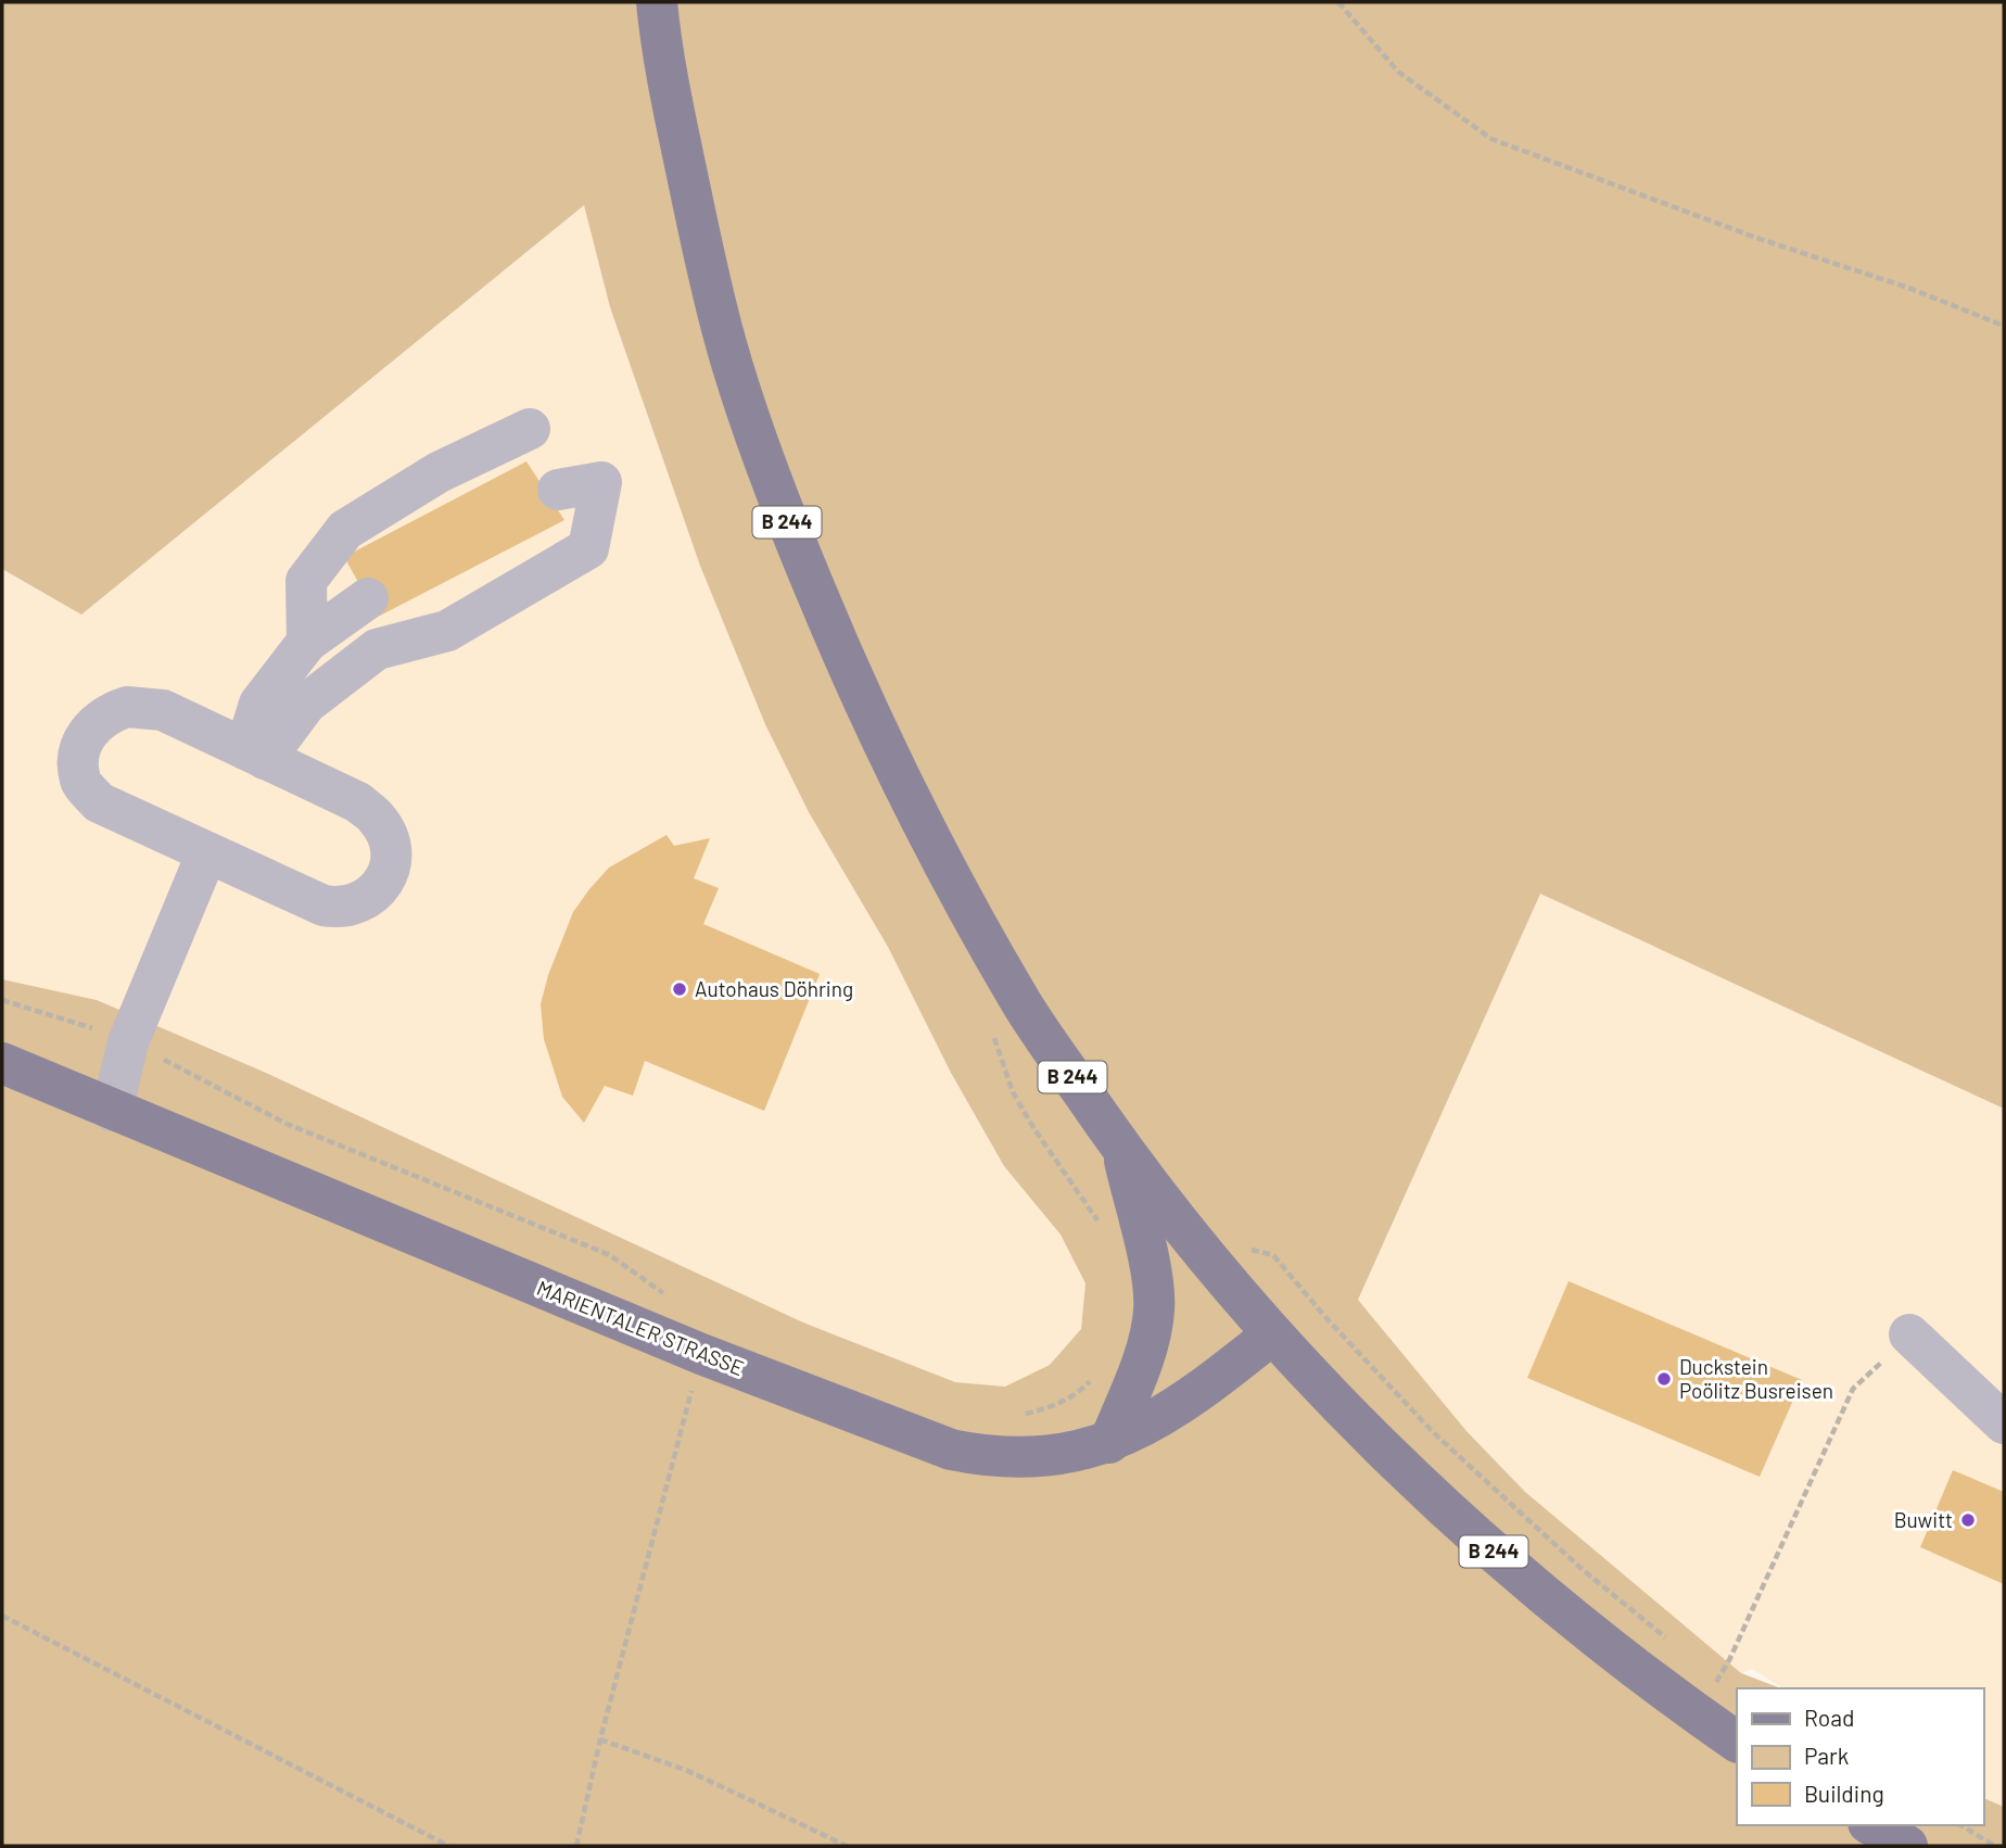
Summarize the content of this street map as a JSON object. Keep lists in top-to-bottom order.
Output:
{
  "streets": {
    "main road": ["B 244", "MARIENTALER STRASSE"]
  },
  "crossings": [
    ["B 244", "MARIENTALER STRASSE"]
  ],
  "places": ["Autohaus Döhring", "Duckstein Poölitz Busreisen", "Buwitt"],
  "legend": ["Road", "Park", "Building"]
}
